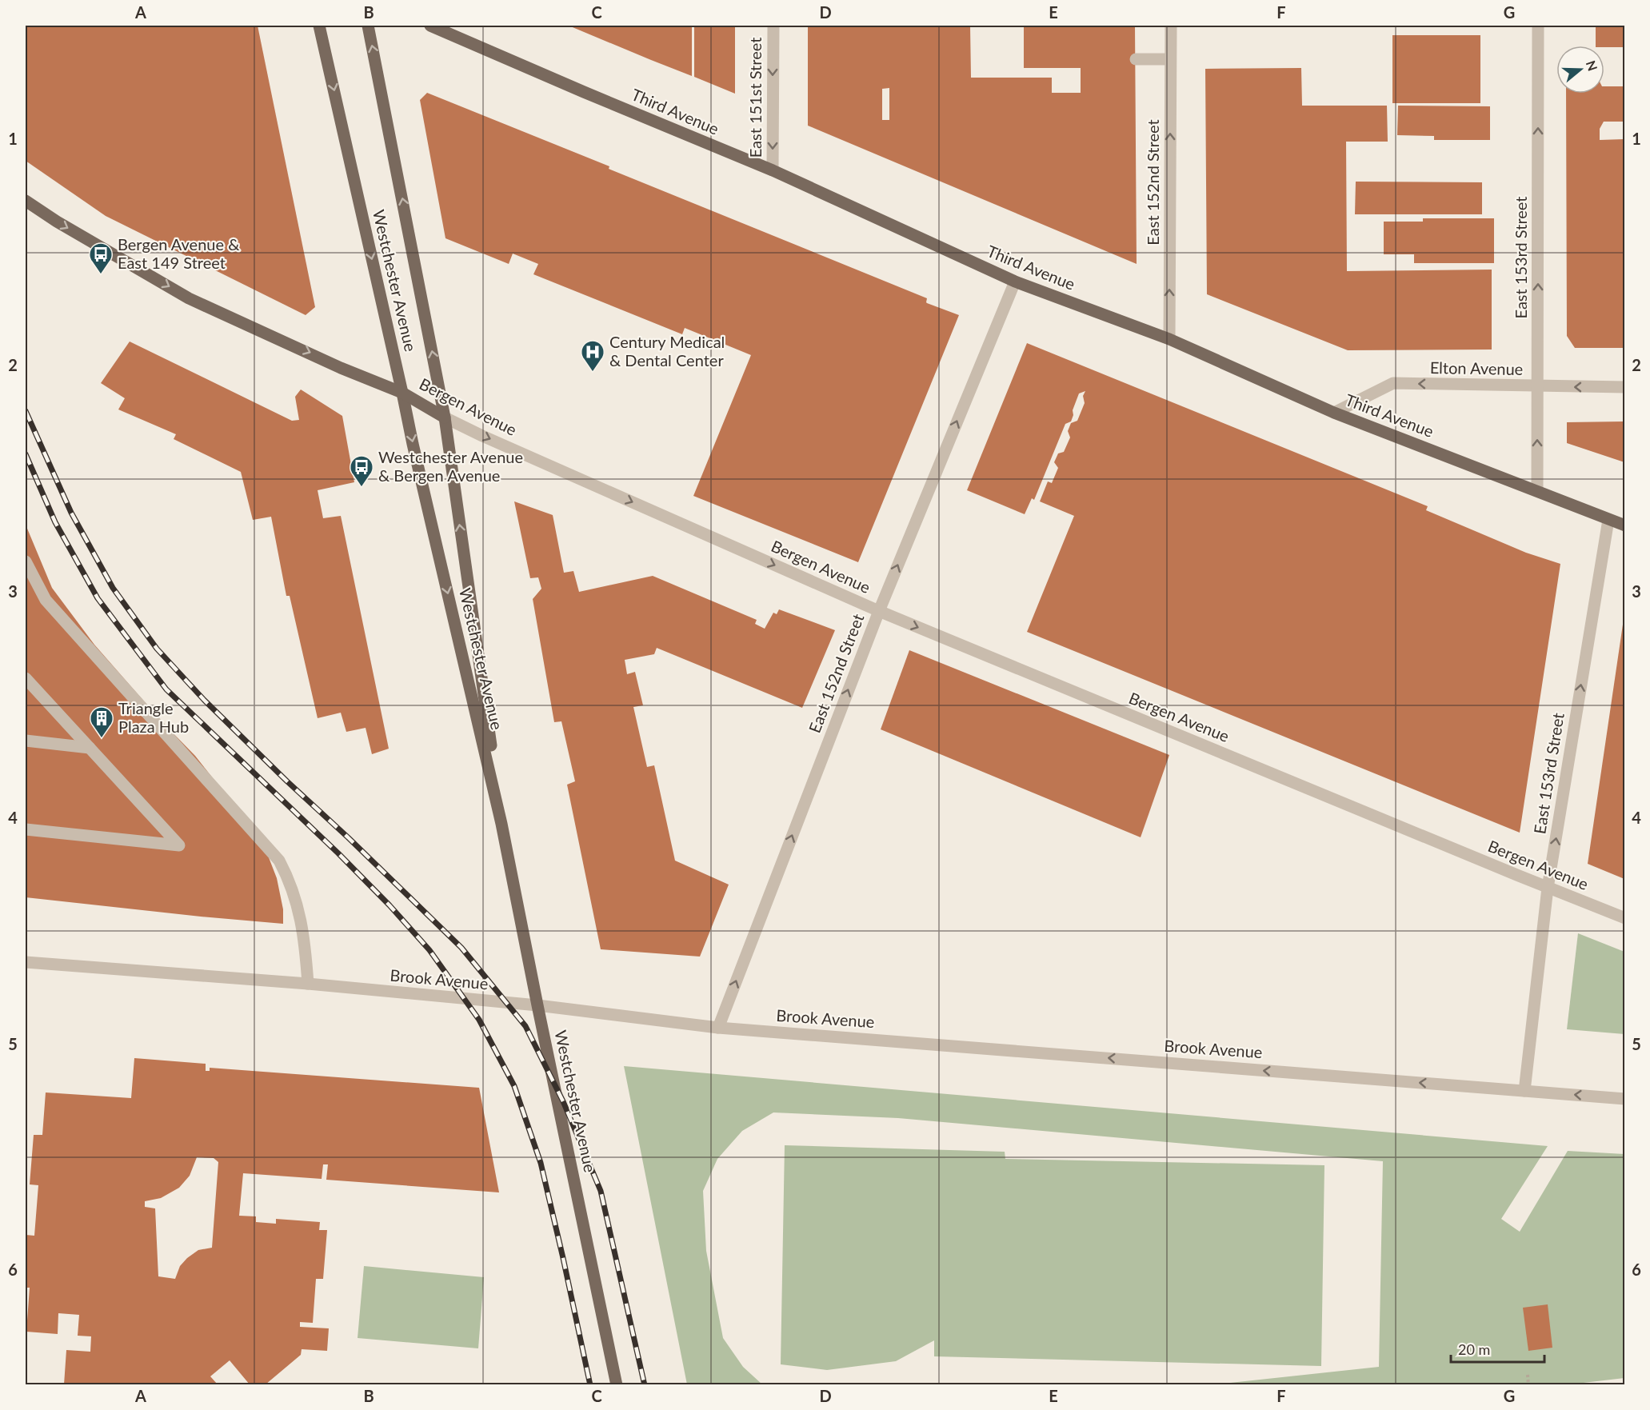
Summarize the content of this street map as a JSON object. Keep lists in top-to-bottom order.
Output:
{
  "streets": {
    "main road": ["Third Avenue", "Westchester Avenue", "Bergen Avenue"],
    "street": [
      "East 151st Street",
      "East 152nd Street",
      "East 153rd Street",
      "Elton Avenue",
      "Brook Avenue"
    ]
  },
  "crossings": [
    ["East 151st Street", "Third Avenue"],
    ["Third Avenue", "East 152nd Street"],
    ["Third Avenue", "East 153rd Street"],
    ["Third Avenue", "Elton Avenue"],
    ["East 152nd Street", "Bergen Avenue"],
    ["East 152nd Street", "Brook Avenue"],
    ["East 153rd Street", "Elton Avenue"],
    ["East 153rd Street", "Bergen Avenue"],
    ["East 153rd Street", "Brook Avenue"],
    ["Westchester Avenue", "Bergen Avenue"],
    ["Westchester Avenue", "Brook Avenue"]
  ],
  "one_way": [
    "East 151st Street",
    "East 152nd Street",
    "East 153rd Street",
    "Elton Avenue",
    "Bergen Avenue",
    "Brook Avenue"
  ],
  "places": {
    "bus stop": ["Bergen Avenue & East 149 Street", "Westchester Avenue & Bergen Avenue"],
    "hospital": ["Century Medical & Dental Center"],
    "building": ["Triangle Plaza Hub"]
  },
  "scale_bar": "20 m",
  "north": "right",
  "grid": {
    "columns": [
      "A",
      "B",
      "C",
      "D",
      "E",
      "F",
      "G"
    ],
    "rows": [
      "1",
      "2",
      "3",
      "4",
      "5",
      "6"
    ]
  }
}
